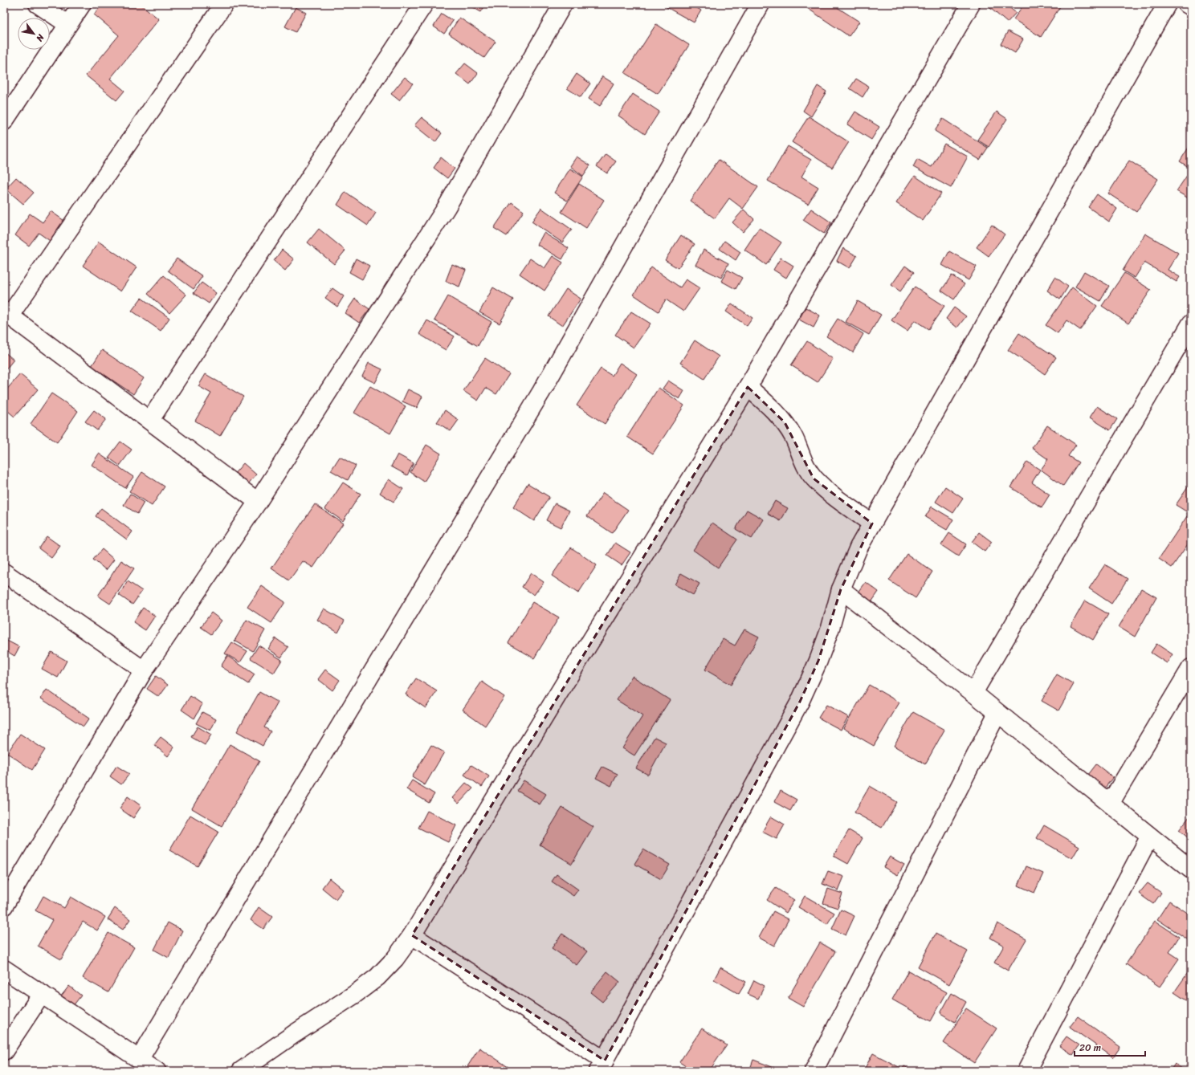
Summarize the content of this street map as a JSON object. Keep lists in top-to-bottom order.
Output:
{
  "scale_bar": "20 m",
  "north": "bottom right"
}
